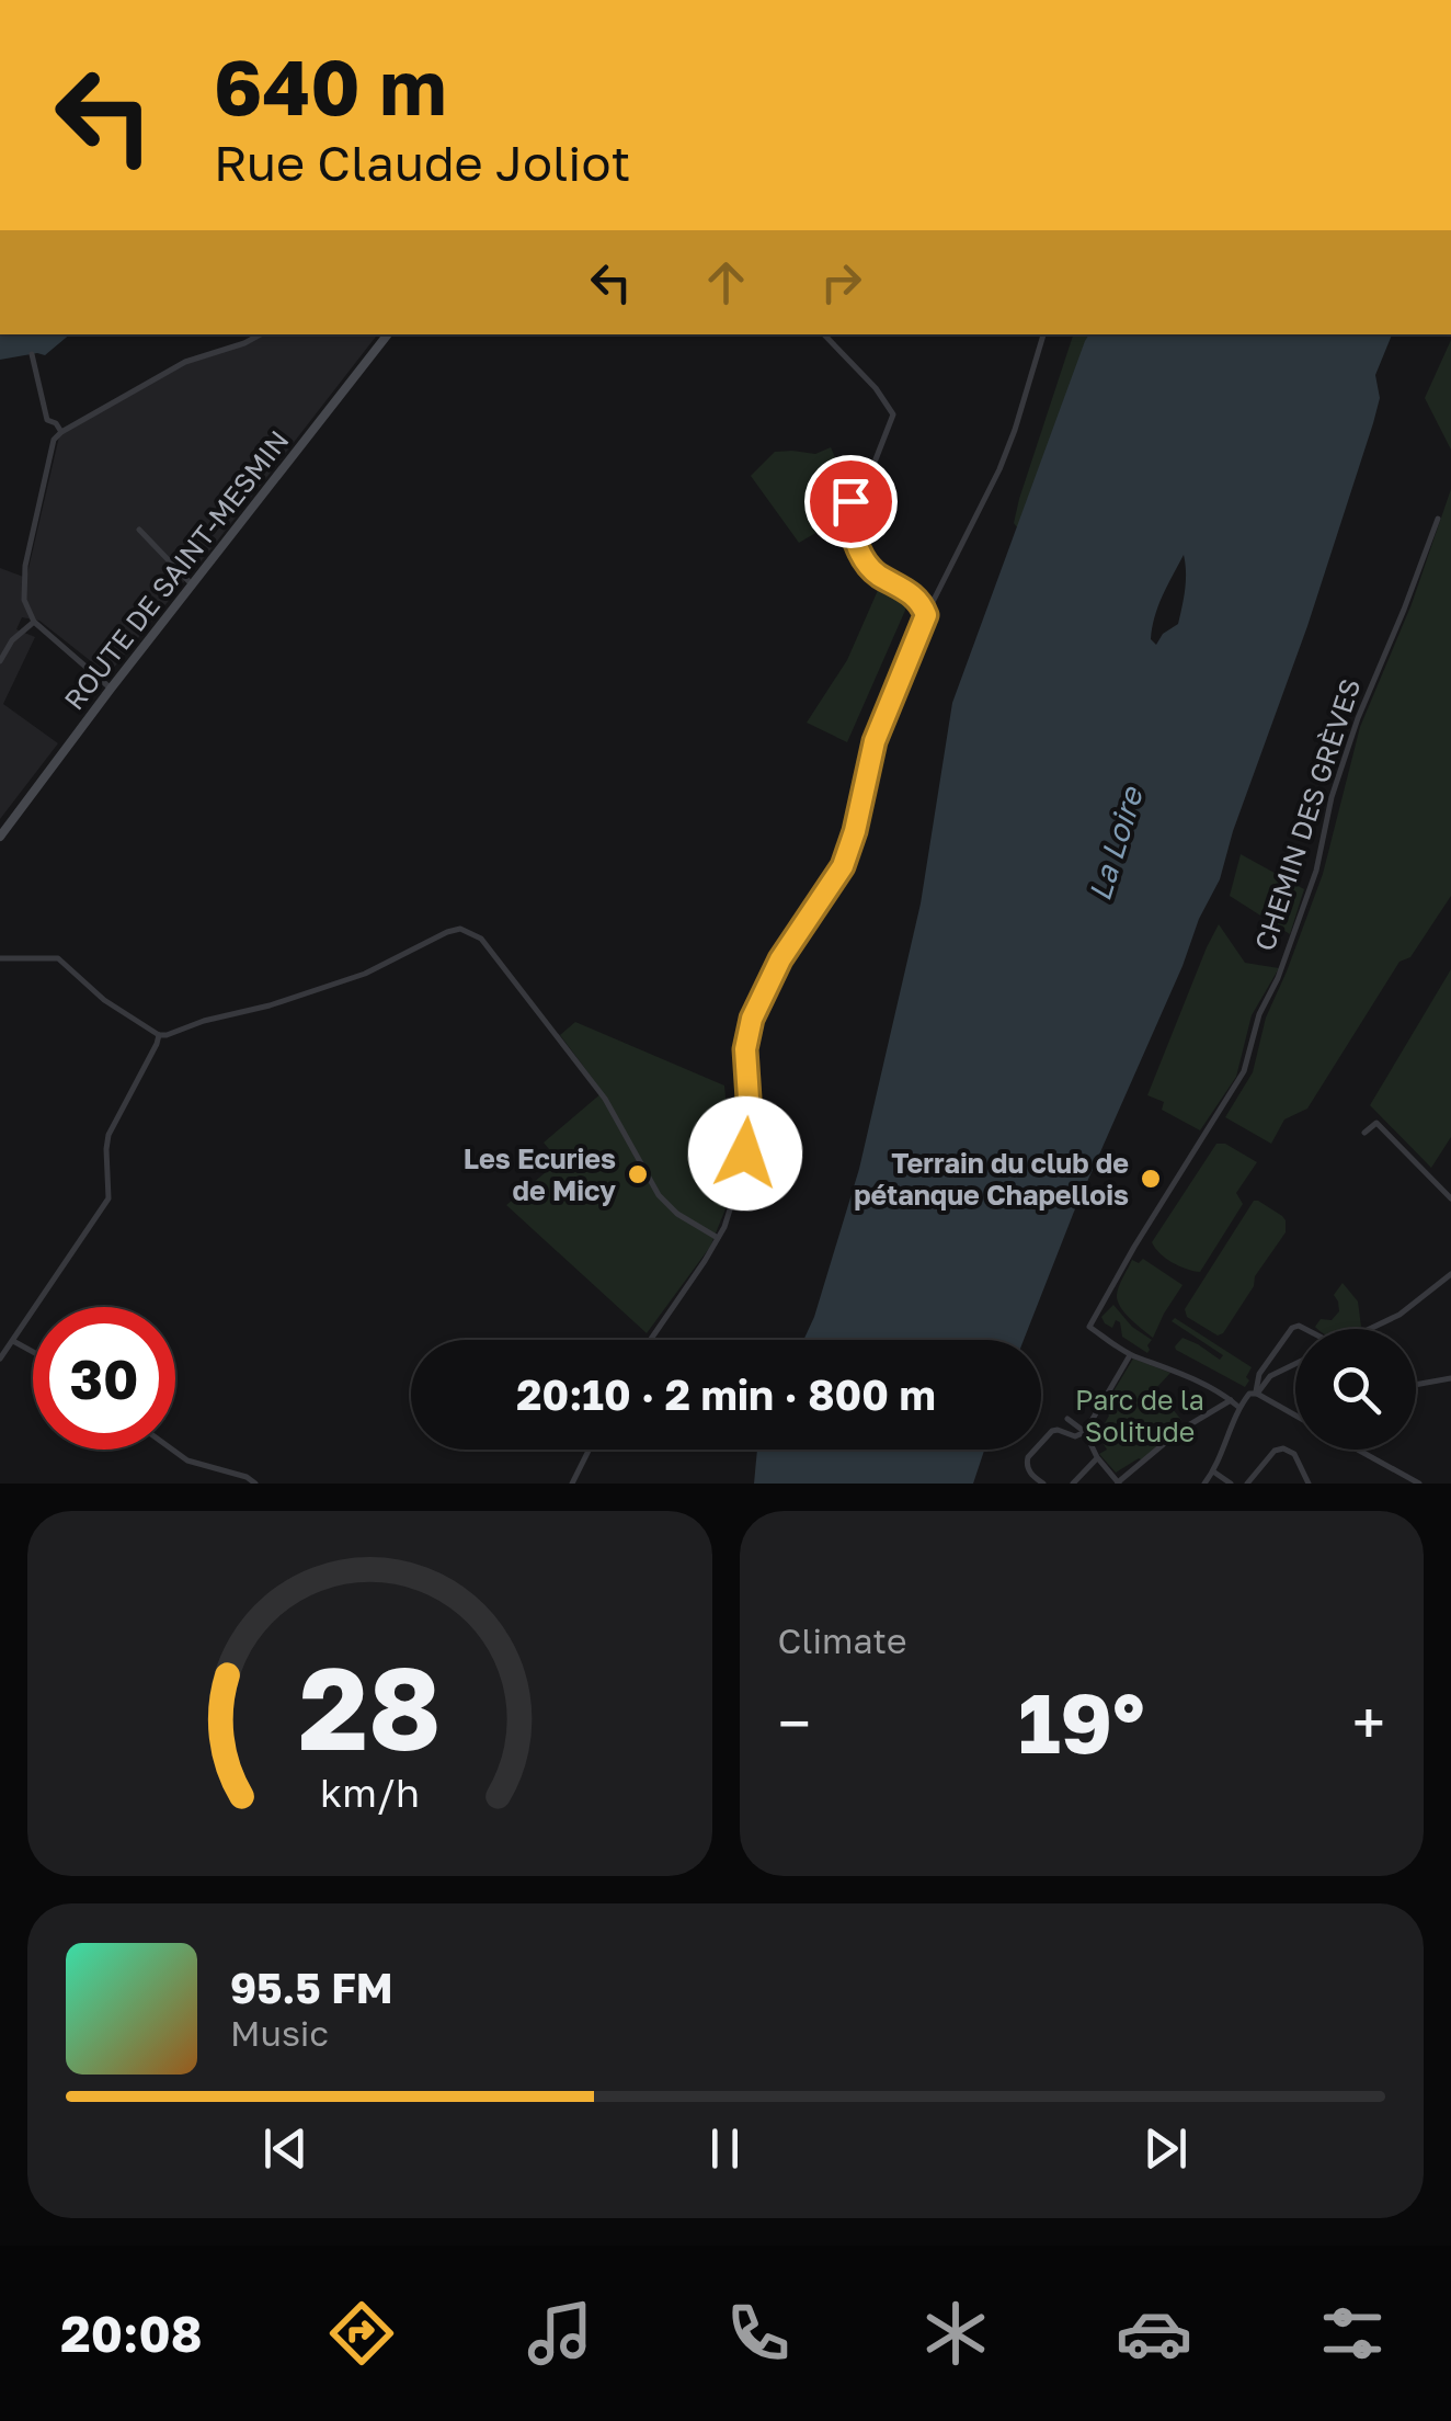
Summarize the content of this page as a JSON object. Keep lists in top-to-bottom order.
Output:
{
  "streets": {
    "main road": ["ROUTE DE SAINT-MESMIN"],
    "street": ["CHEMIN DES GRÈVES"]
  },
  "water": ["La Loire"],
  "parks": ["Parc de la Solitude"],
  "places": ["Les Ecuries de Micy", "Terrain du club de pétanque Chapellois"],
  "page": {
    "turn": ["640 m", "Rue Claude Joliot"],
    "limit": "30",
    "trip": "20:10 · 2 min · 800 m",
    "tile": "Climate",
    "heat": ["−", "19°", "+"],
    "song": ["95.5 FM", "Music"],
    "tabs": "20:08",
    "gauge": ["28", "km/h"]
  }
}
